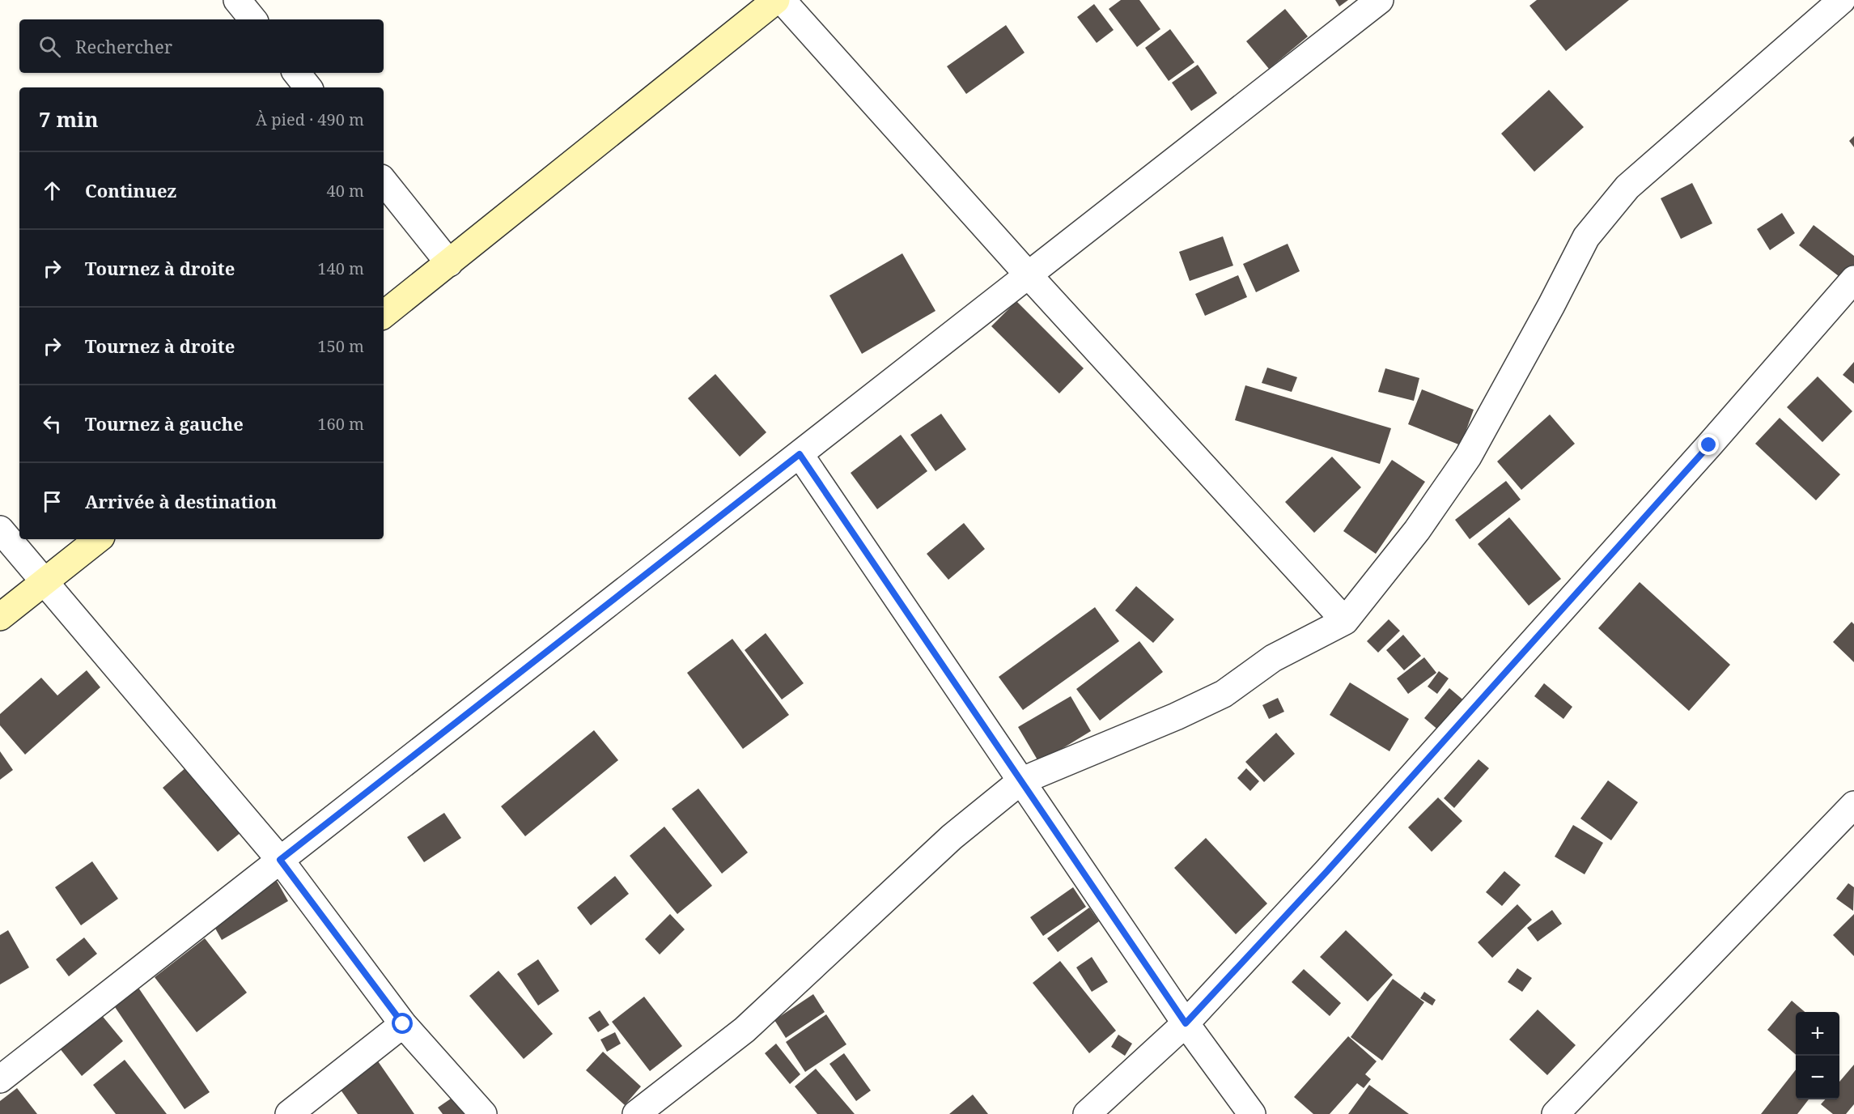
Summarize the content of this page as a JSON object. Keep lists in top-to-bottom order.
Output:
{
  "page": {
    "search": "Rechercher",
    "heading": ["7 min", "À pied · 490 m"],
    "list": [
      ["Continuez", "40 m"],
      ["Tournez à droite", "140 m"],
      ["Tournez à droite", "150 m"],
      ["Tournez à gauche", "160 m"],
      "Arrivée à destination"
    ],
    "map_buttons": ["+", "−"]
  }
}
